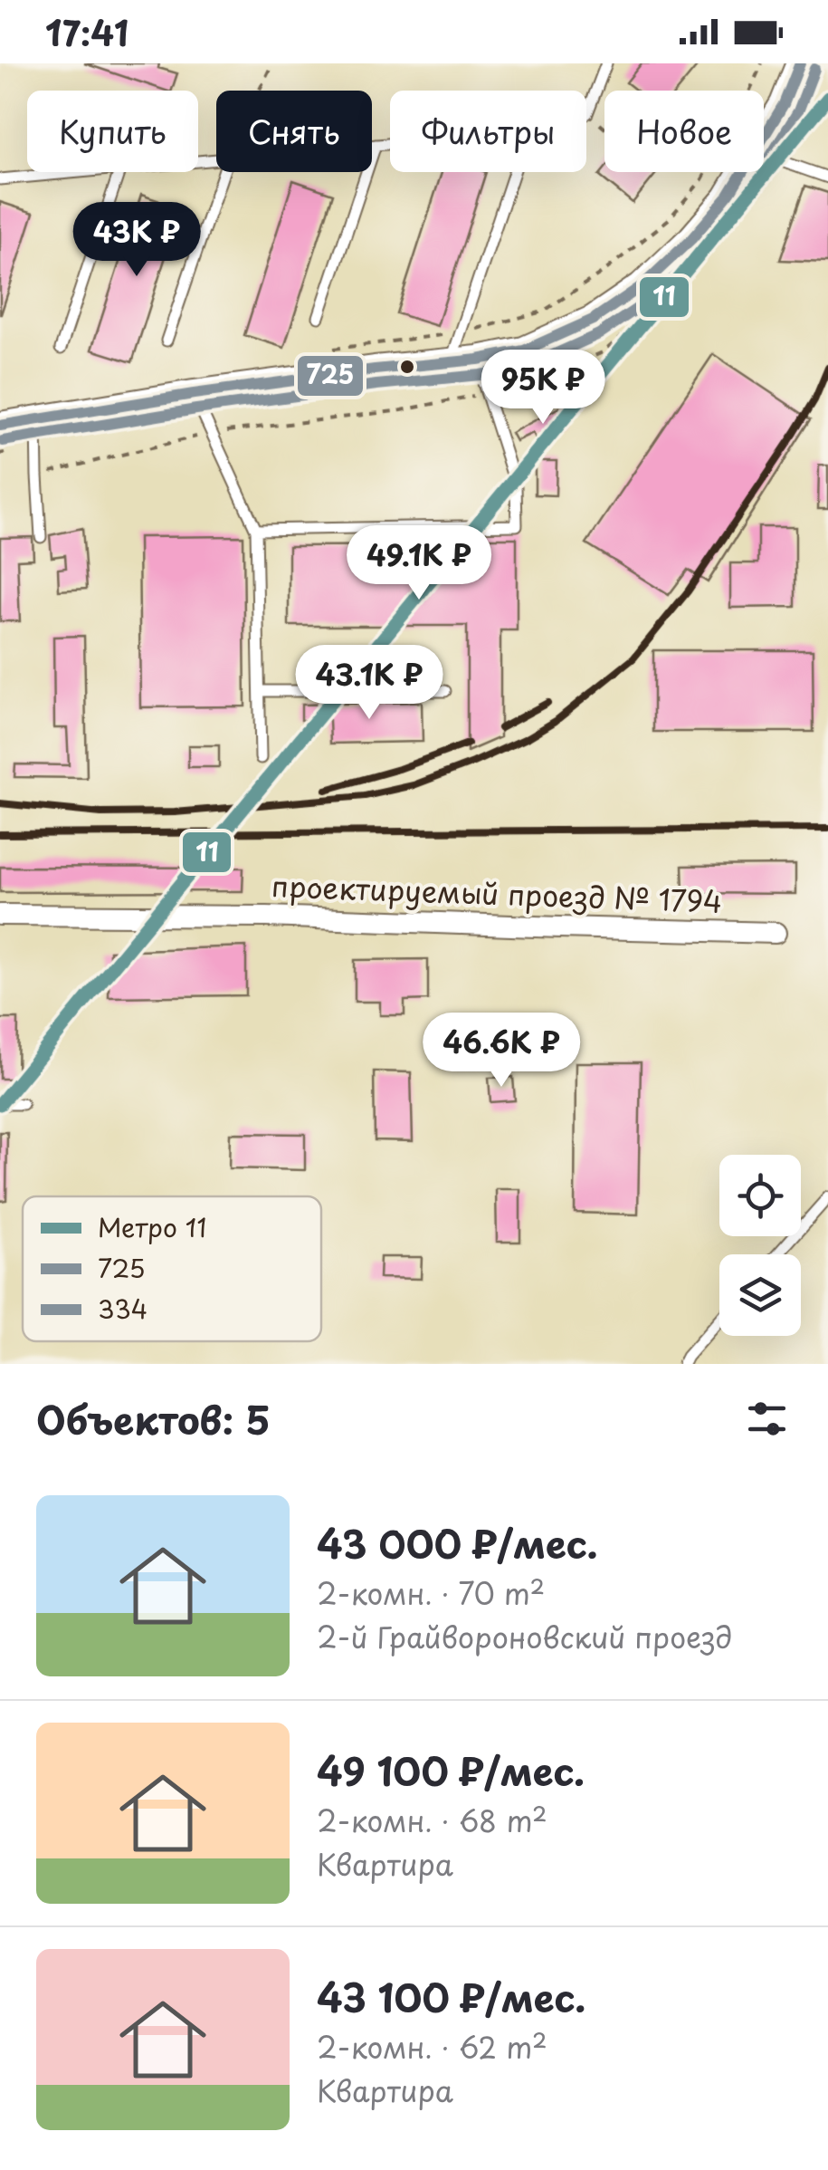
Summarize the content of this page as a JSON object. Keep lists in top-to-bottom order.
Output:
{
  "streets": {
    "street": ["проектируемый проезд № 1794"]
  },
  "lines": ["transit line 725", "transit line 334", "metro line 11"],
  "legend": ["Метро 11", "725", "334"],
  "page": {
    "status": "17:41",
    "chip": [
      "Купить",
      "Снять",
      "Фильтры",
      "Новое"
    ],
    "price": [
      "43K ₽",
      "95K ₽",
      "49.1K ₽",
      "43.1K ₽",
      "46.6K ₽"
    ],
    "heading": "Объектов: 5",
    "list": [
      {
        "name": "43 000 ₽/мес.",
        "note": "2-комн. · 70 m² · 2-й Грайвороновский проезд"
      },
      {
        "name": "49 100 ₽/мес.",
        "note": "2-комн. · 68 m² · Квартира"
      },
      {
        "name": "43 100 ₽/мес.",
        "note": "2-комн. · 62 m² · Квартира"
      }
    ]
  }
}
